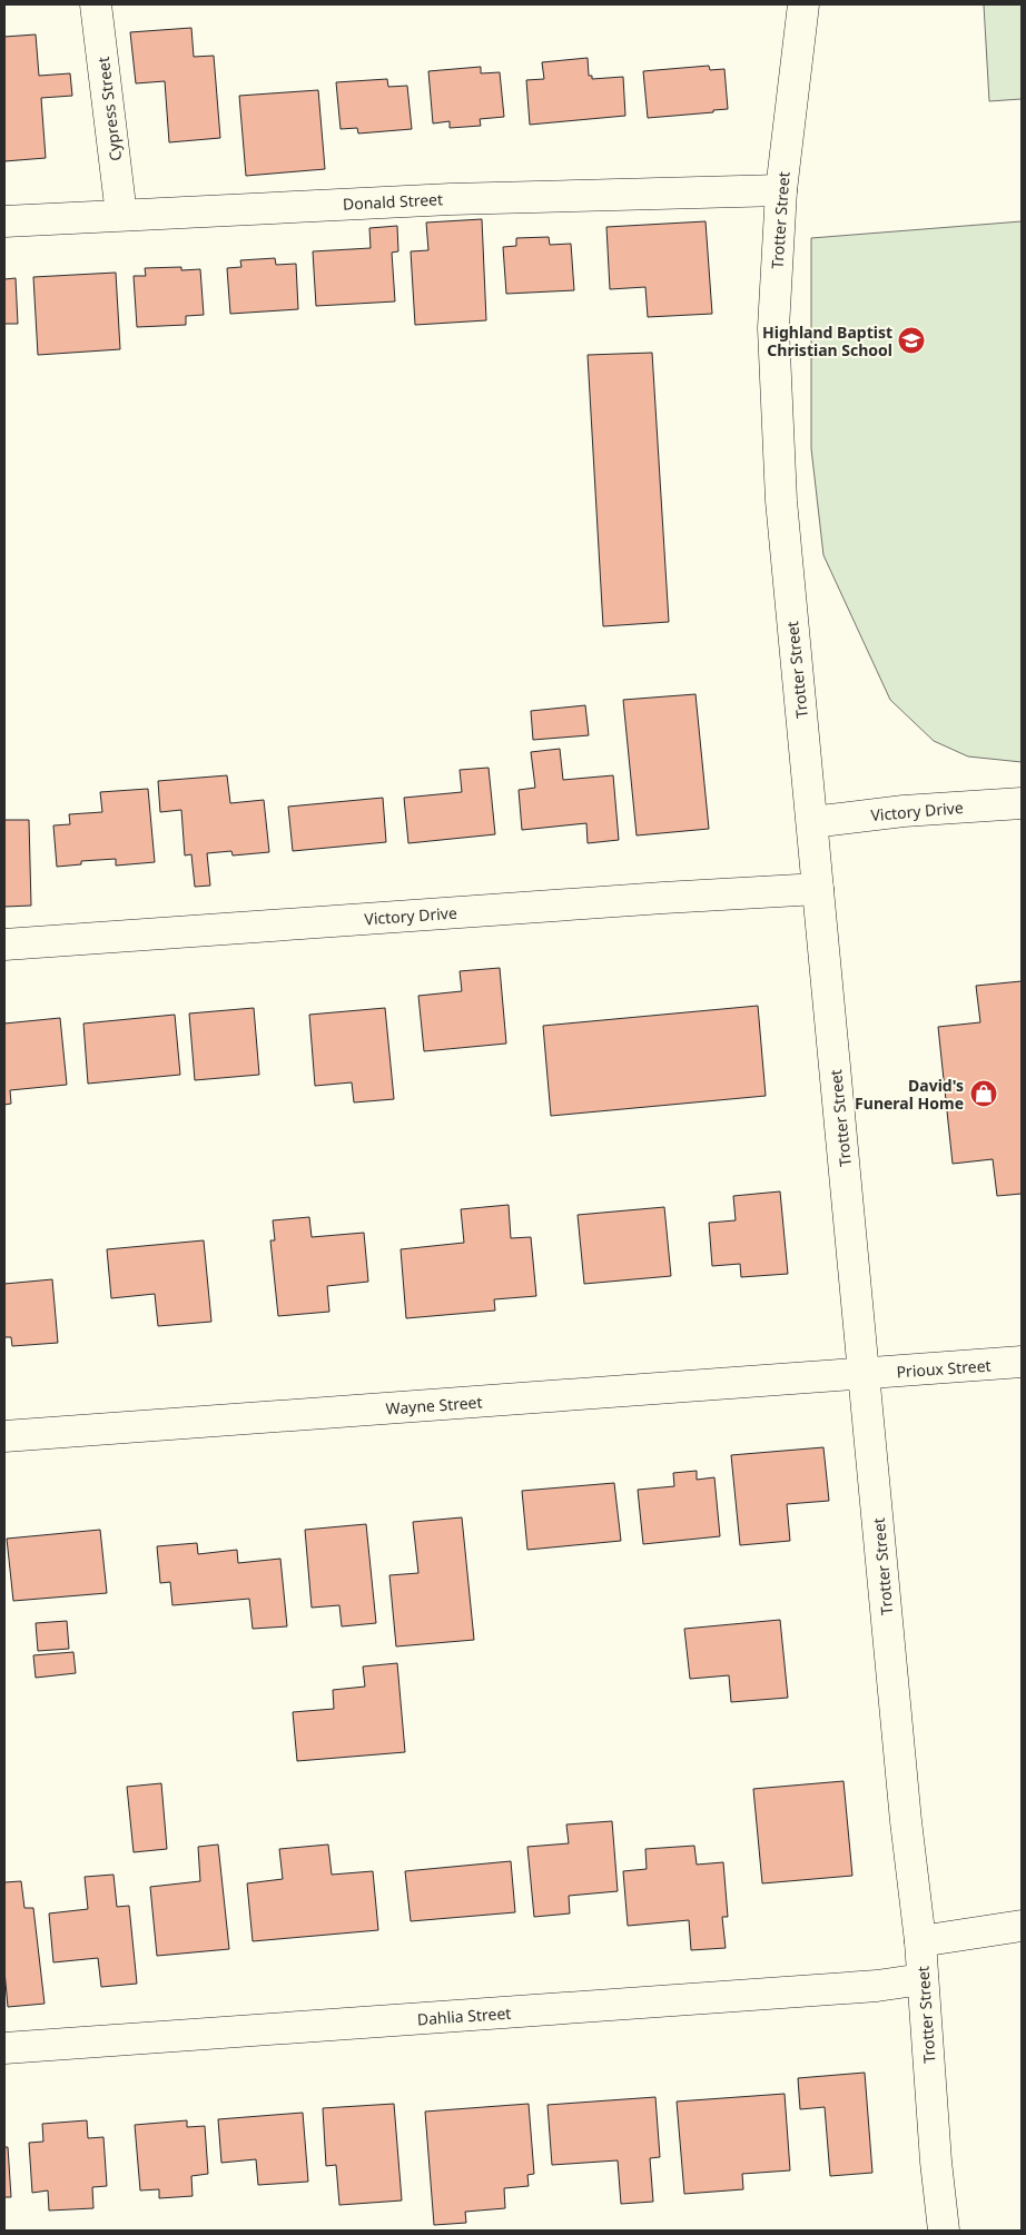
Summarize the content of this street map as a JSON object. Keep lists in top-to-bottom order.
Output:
{
  "streets": {
    "street": [
      "Cypress Street",
      "Donald Street",
      "Trotter Street",
      "Victory Drive",
      "Prioux Street",
      "Wayne Street",
      "Dahlia Street"
    ]
  },
  "crossings": [
    ["Cypress Street", "Donald Street"],
    ["Donald Street", "Trotter Street"],
    ["Trotter Street", "Victory Drive"],
    ["Trotter Street", "Prioux Street"],
    ["Trotter Street", "Wayne Street"],
    ["Trotter Street", "Dahlia Street"],
    ["Prioux Street", "Wayne Street"]
  ],
  "places": {
    "school or university": ["Highland Baptist Christian School"],
    "shop": ["David's Funeral Home"]
  }
}
